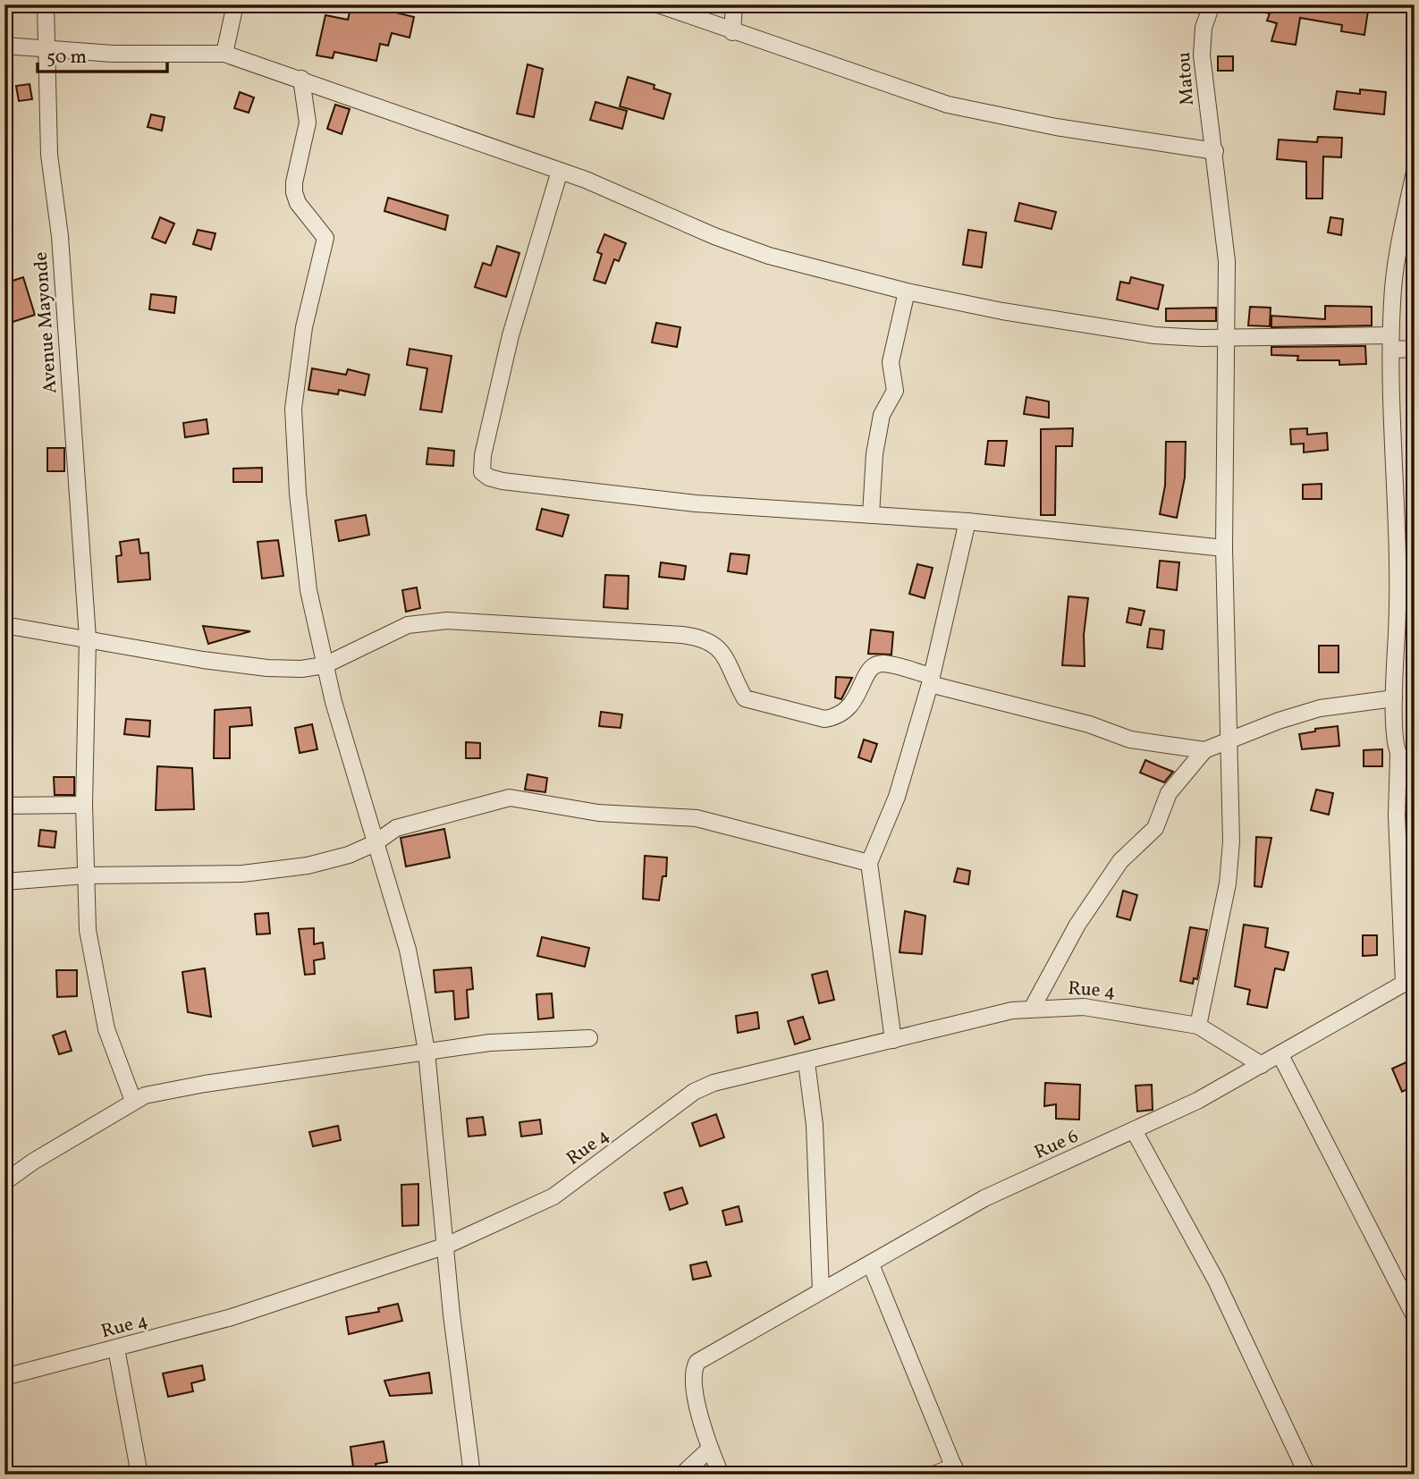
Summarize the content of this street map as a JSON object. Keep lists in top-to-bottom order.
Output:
{
  "streets": {
    "street": [
      "Matou",
      "Avenue Mayonde",
      "Rue 4",
      "Rue 6"
    ]
  },
  "crossings": [
    ["Matou", "Rue 4"]
  ],
  "scale_bar": "50 m"
}
